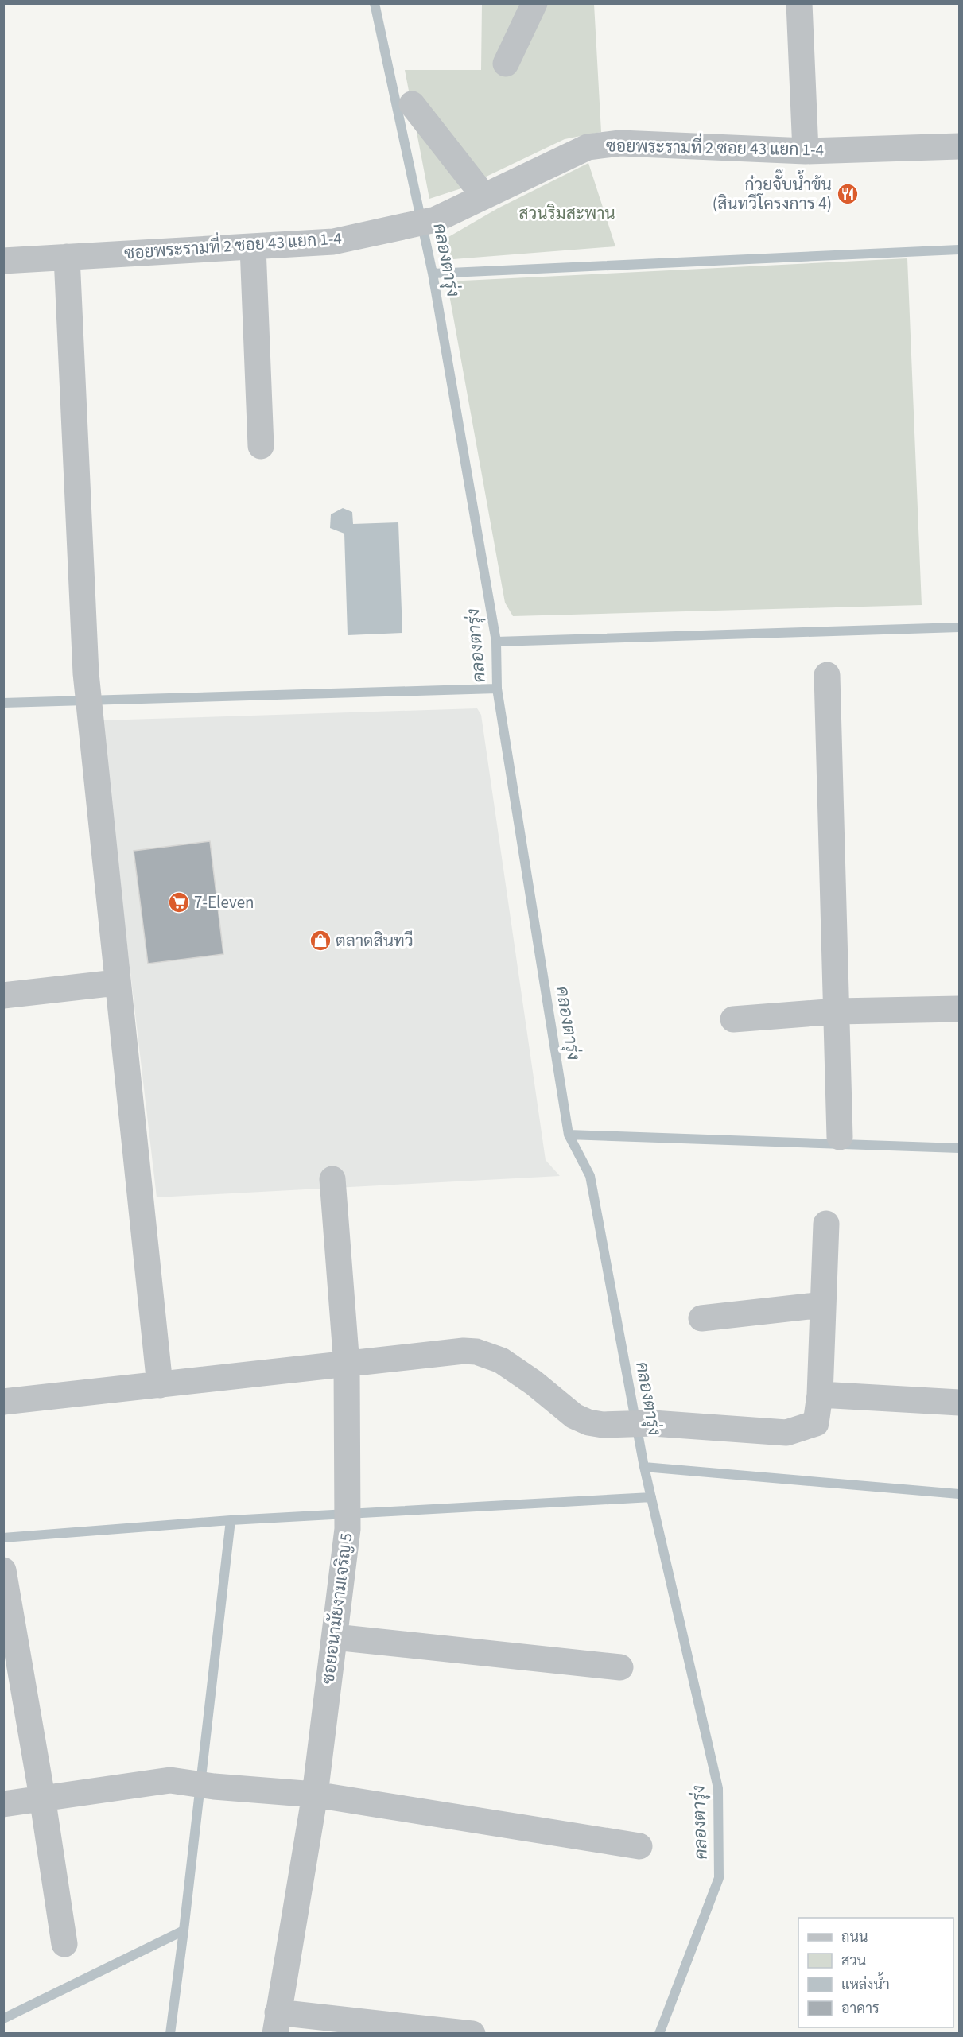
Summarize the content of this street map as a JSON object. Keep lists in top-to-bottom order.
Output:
{
  "streets": {
    "street": ["ซอยพระรามที่ 2 ซอย 43 แยก 1-4", "ซอยอนามัยงามเจริญ 5"]
  },
  "water": ["คลองตารุ่ง"],
  "parks": ["สวนริมสะพาน"],
  "places": {
    "restaurant": ["ก๋วยจั๊บน้ำข้น (สินทวีโครงการ 4)"],
    "supermarket": ["7-Eleven"],
    "shop": ["ตลาดสินทวี"]
  },
  "legend": [
    "ถนน",
    "สวน",
    "แหล่งน้ำ",
    "อาคาร"
  ]
}
